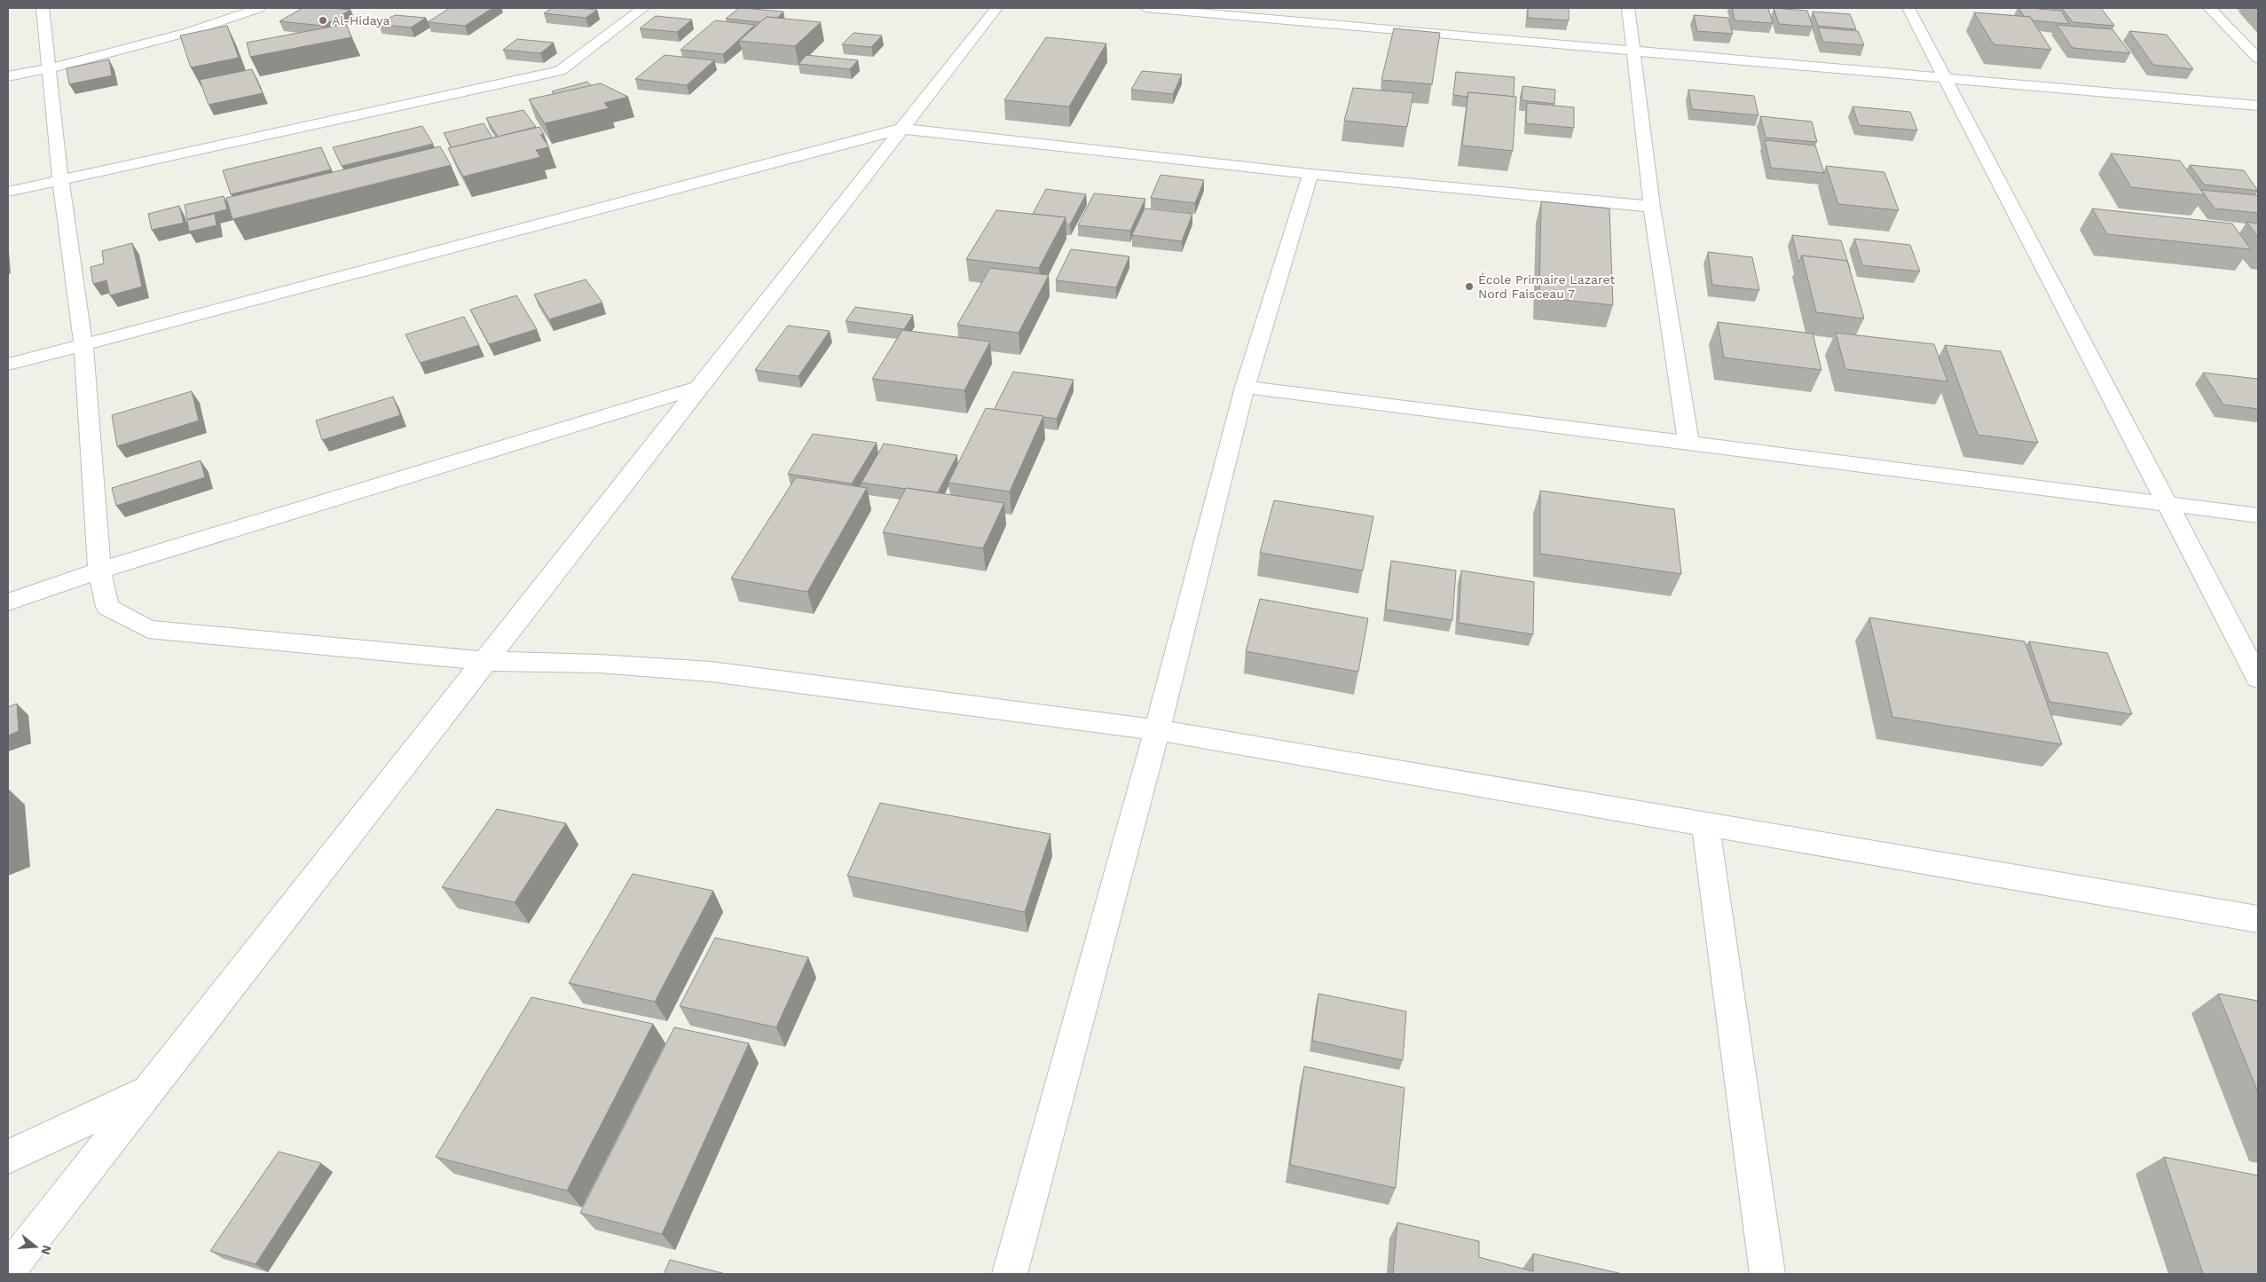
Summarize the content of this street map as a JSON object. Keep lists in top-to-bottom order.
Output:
{
  "places": ["Al-Hidaya", "École Primaire Lazaret Nord Faisceau 7"],
  "north": "right"
}
